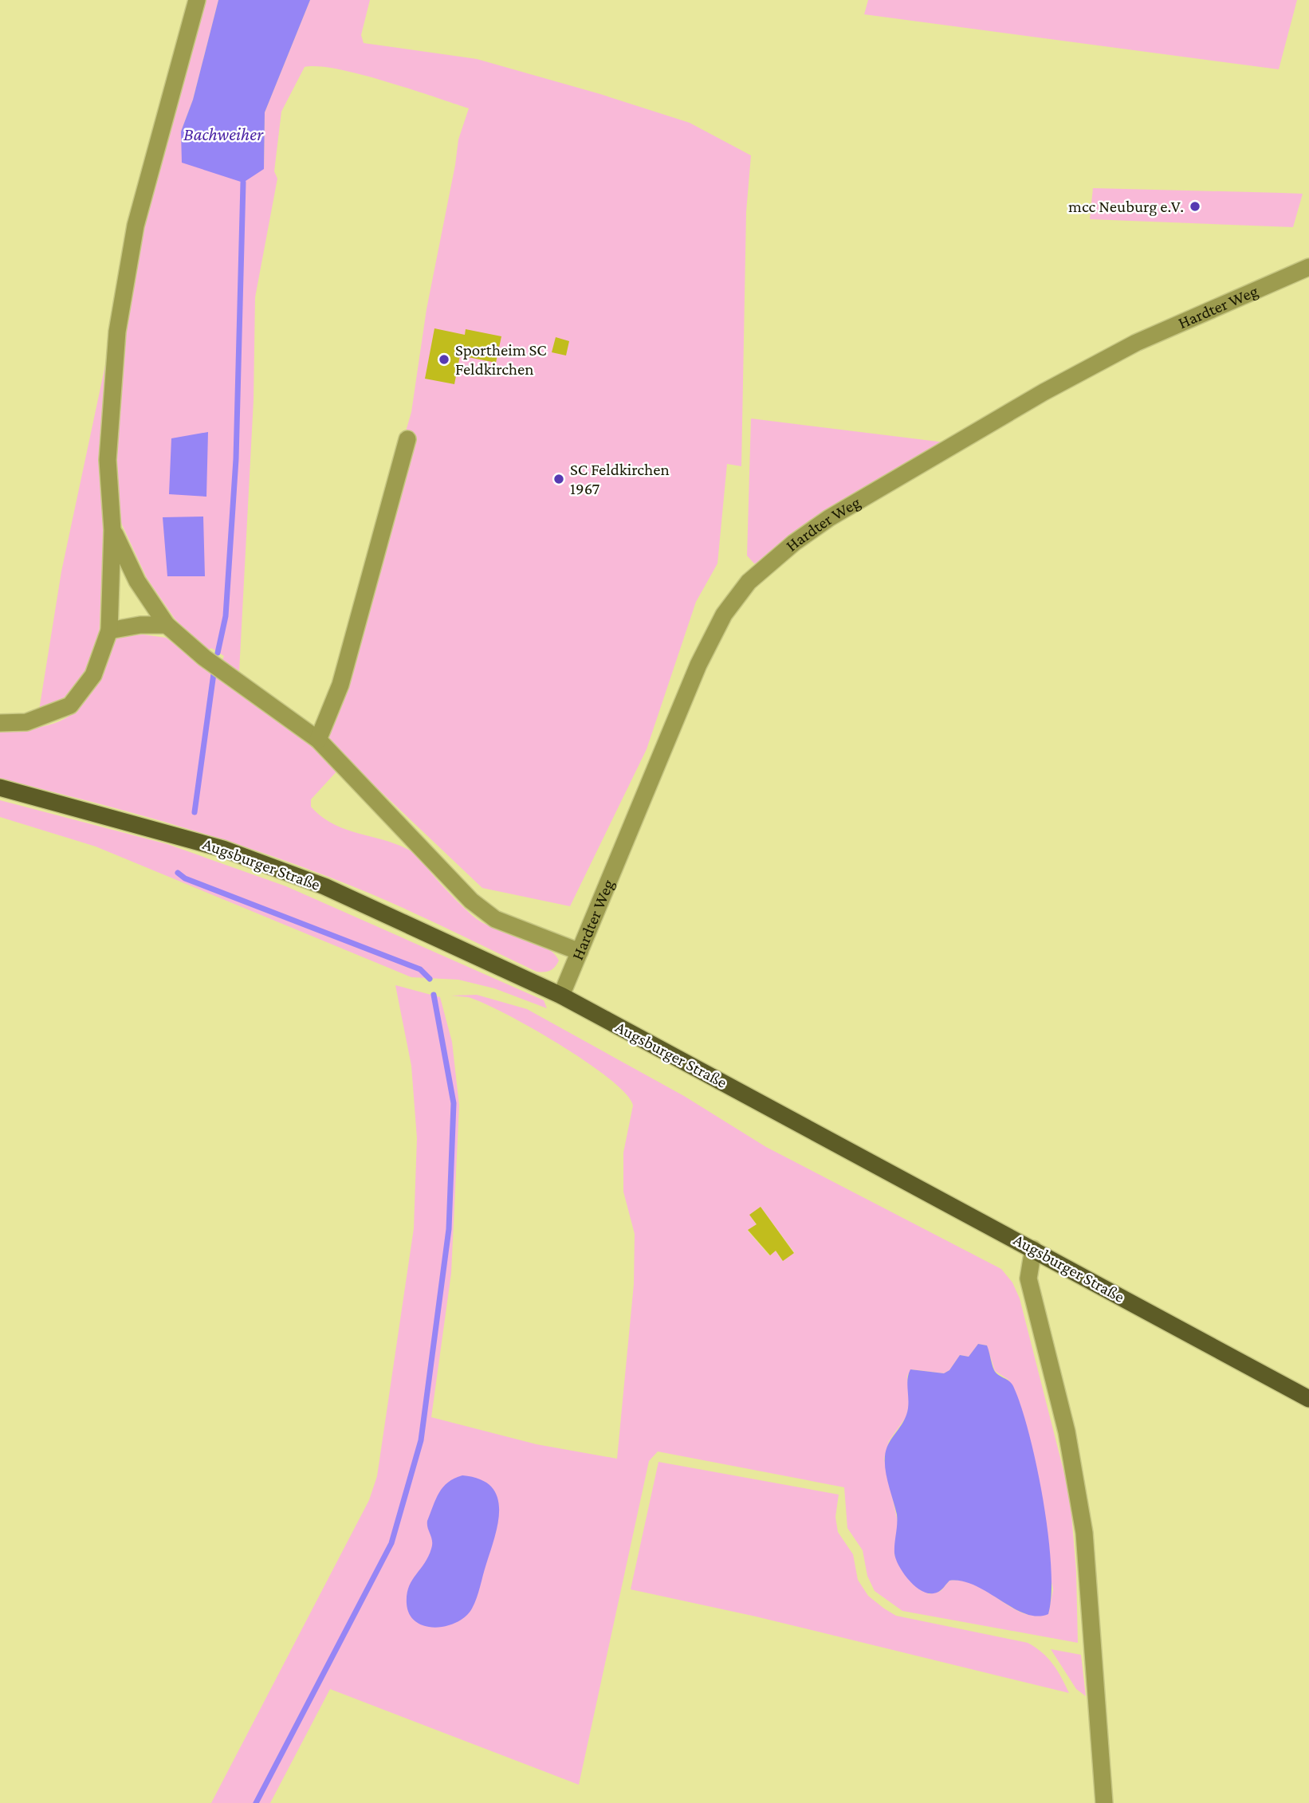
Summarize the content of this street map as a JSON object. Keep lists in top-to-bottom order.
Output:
{
  "streets": {
    "main road": ["Augsburger Straße"],
    "street": ["Hardter Weg"]
  },
  "crossings": [
    ["Hardter Weg", "Augsburger Straße"]
  ],
  "water": ["Bachweiher"],
  "places": ["mcc Neuburg e.V.", "Sportheim SC Feldkirchen", "SC Feldkirchen 1967"]
}
